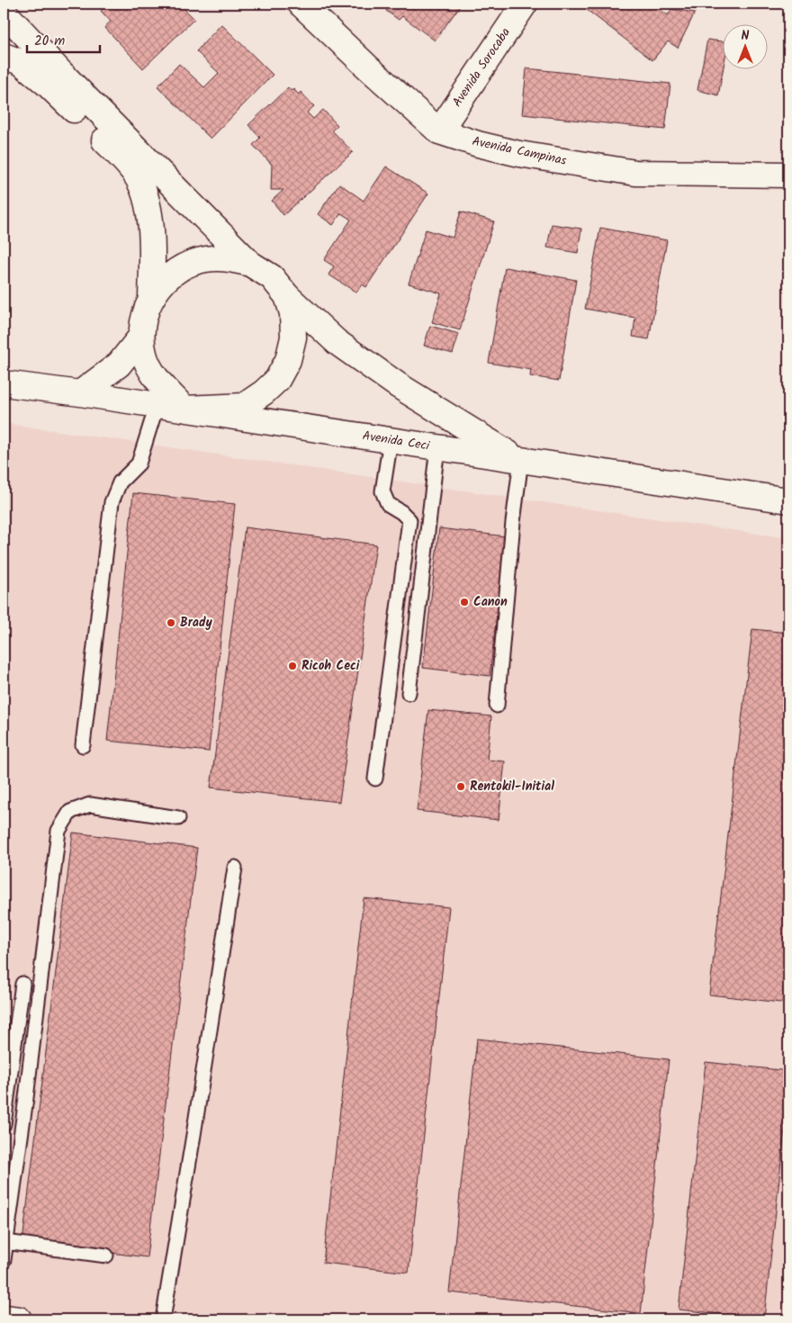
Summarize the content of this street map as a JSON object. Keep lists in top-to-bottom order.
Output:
{
  "streets": {
    "street": ["Avenida Sorocaba", "Avenida Campinas", "Avenida Ceci"]
  },
  "crossings": [
    ["Avenida Sorocaba", "Avenida Campinas"]
  ],
  "places": [
    "Canon",
    "Brady",
    "Ricoh Ceci",
    "Rentokil-Initial"
  ],
  "scale_bar": "20 m",
  "north": "top"
}
